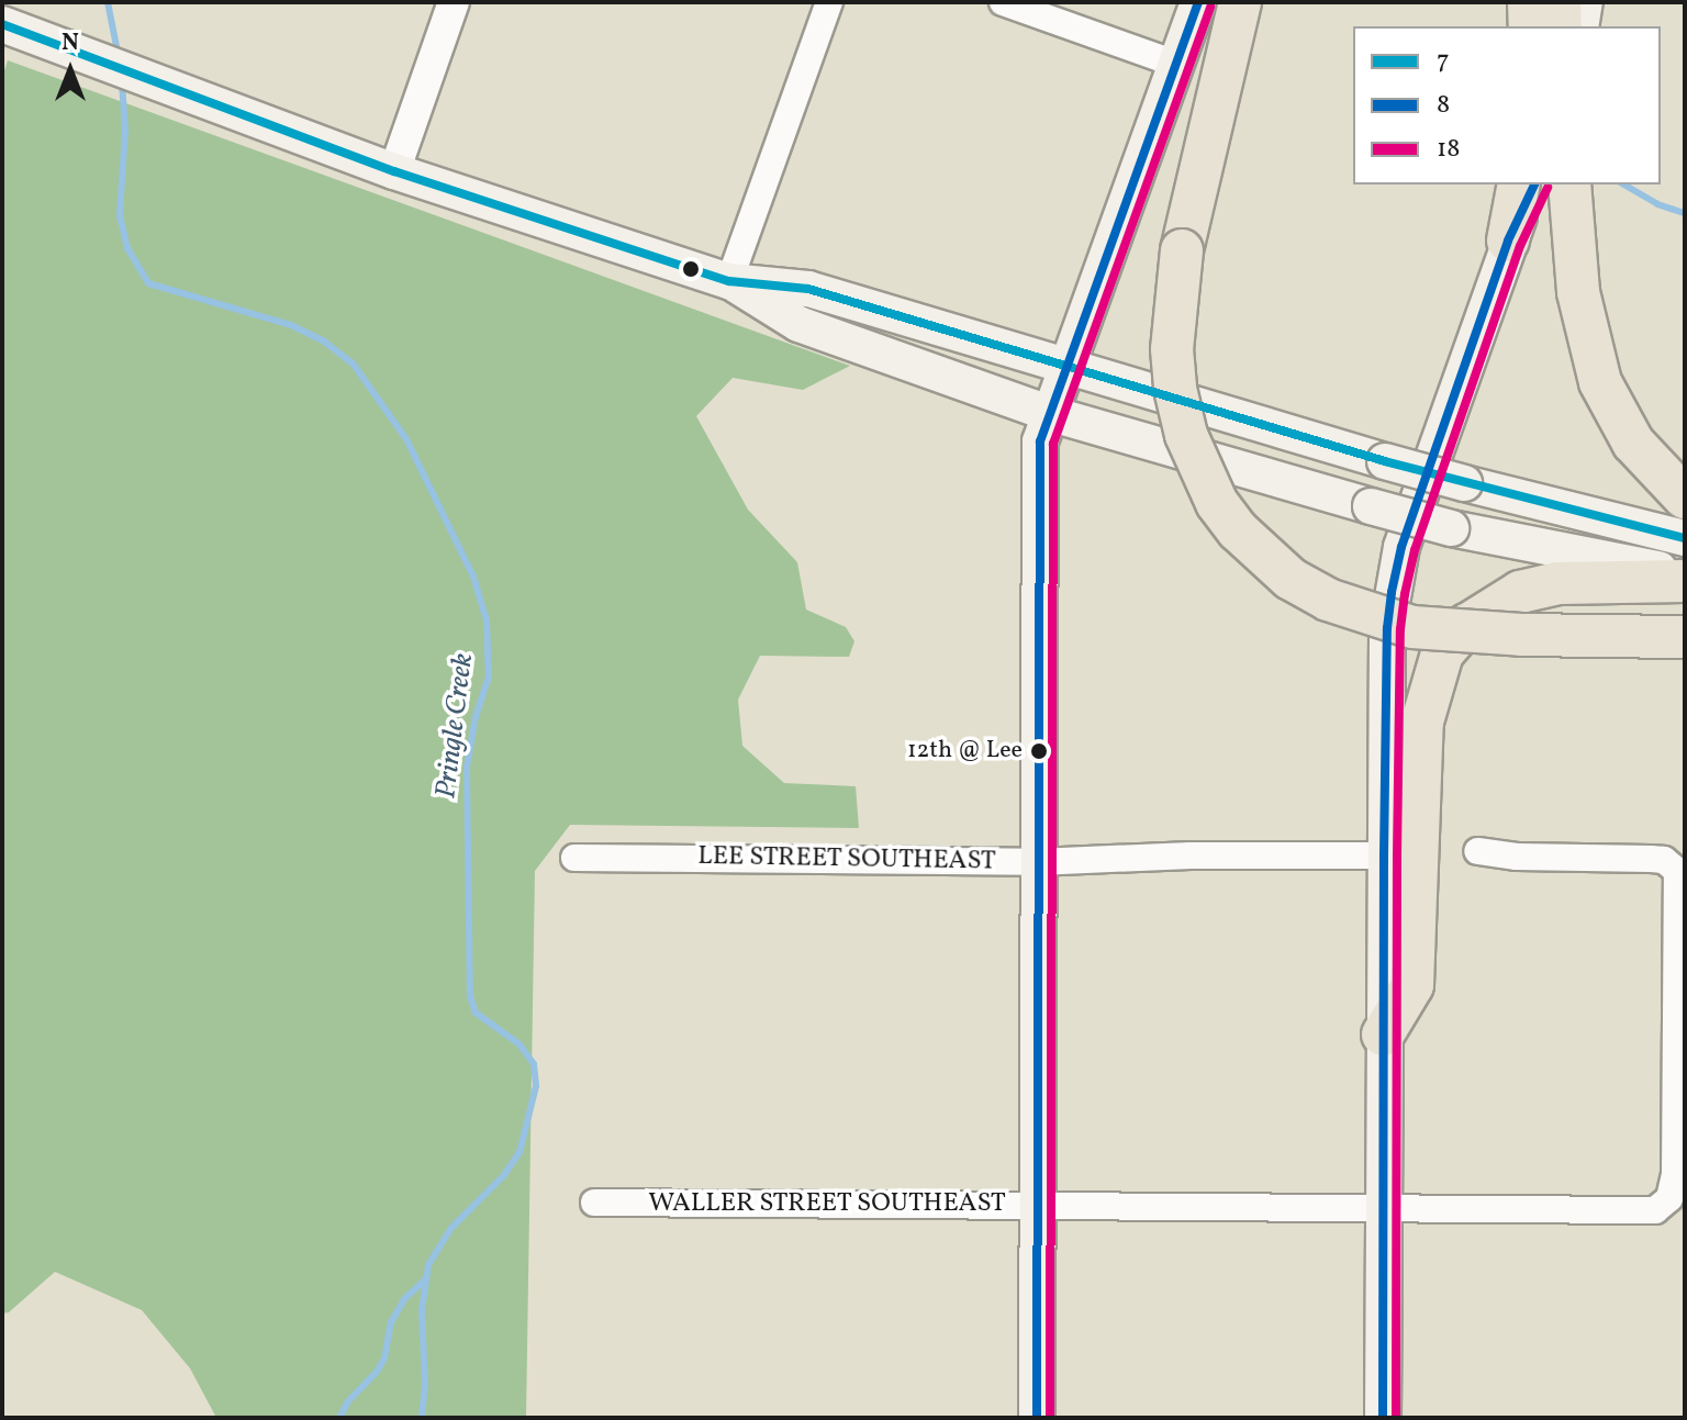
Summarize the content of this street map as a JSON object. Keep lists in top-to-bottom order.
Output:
{
  "streets": {
    "street": ["LEE STREET SOUTHEAST", "WALLER STREET SOUTHEAST"]
  },
  "water": ["Pringle Creek"],
  "places": ["12th @ Lee"],
  "lines": ["transit line 8", "transit line 18", "transit line 7"],
  "legend": ["7", "8", "18"],
  "north": "top"
}
